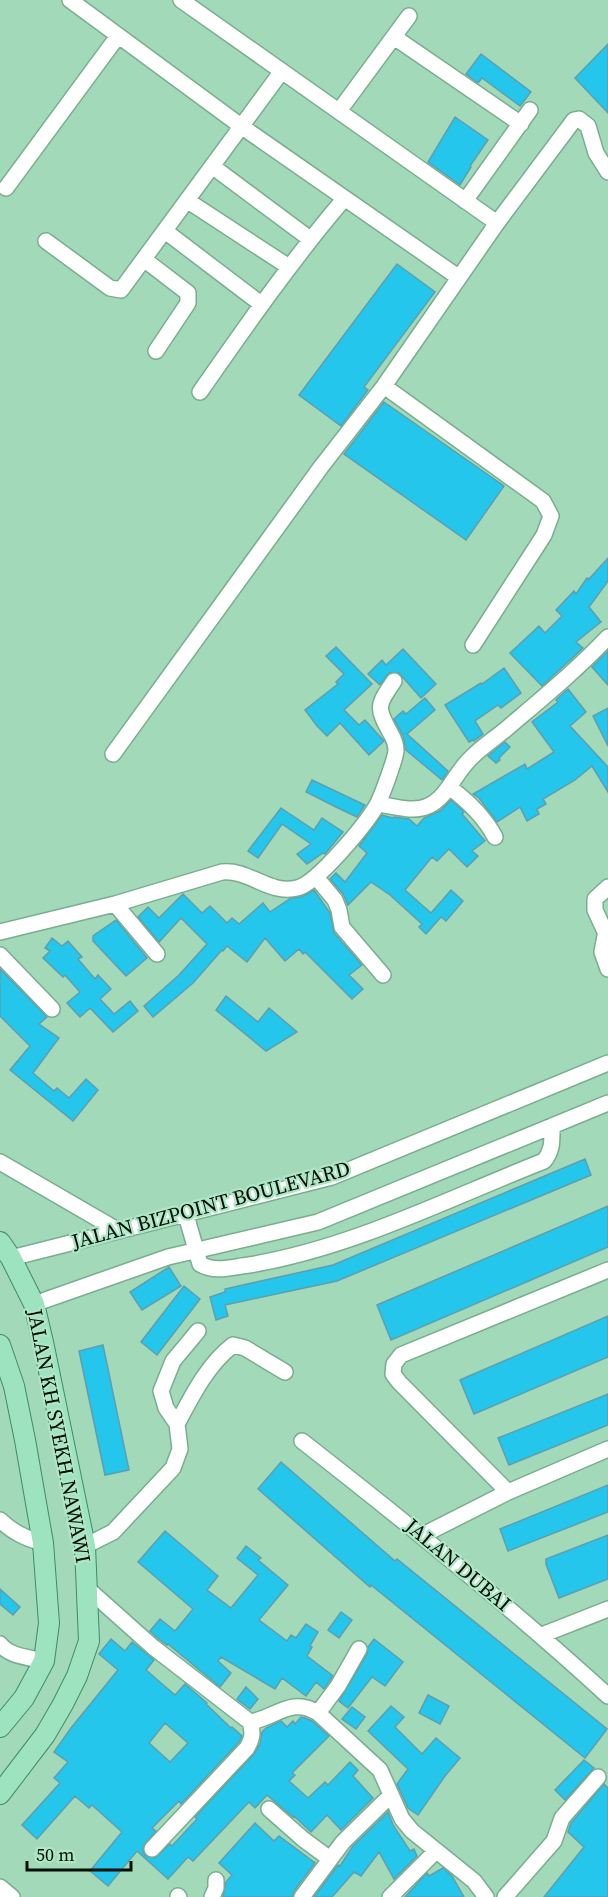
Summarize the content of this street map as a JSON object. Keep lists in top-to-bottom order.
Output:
{
  "streets": {
    "main road": ["JALAN KH SYEKH NAWAWI"],
    "street": ["JALAN BIZPOINT BOULEVARD", "JALAN DUBAI"]
  },
  "crossings": [
    ["JALAN BIZPOINT BOULEVARD", "JALAN KH SYEKH NAWAWI"]
  ],
  "scale_bar": "50 m"
}
